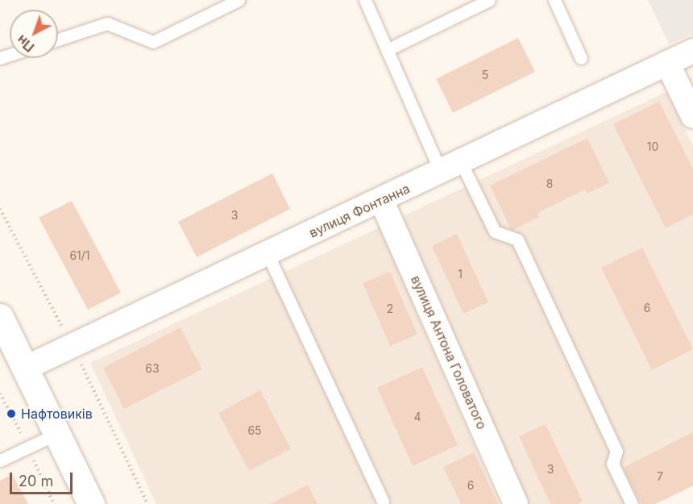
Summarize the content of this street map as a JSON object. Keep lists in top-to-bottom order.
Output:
{
  "streets": {
    "street": ["вулиця Фонтанна", "вулиця Антона Головатого"]
  },
  "crossings": [
    ["вулиця Фонтанна", "вулиця Антона Головатого"]
  ],
  "places": ["Нафтовиків"],
  "house_numbers": [
    "5",
    "10",
    "8",
    "3",
    "61/1",
    "1",
    "6",
    "2",
    "63",
    "4",
    "65",
    "3",
    "7",
    "6"
  ],
  "scale_bar": "20 m",
  "north": "bottom left"
}
